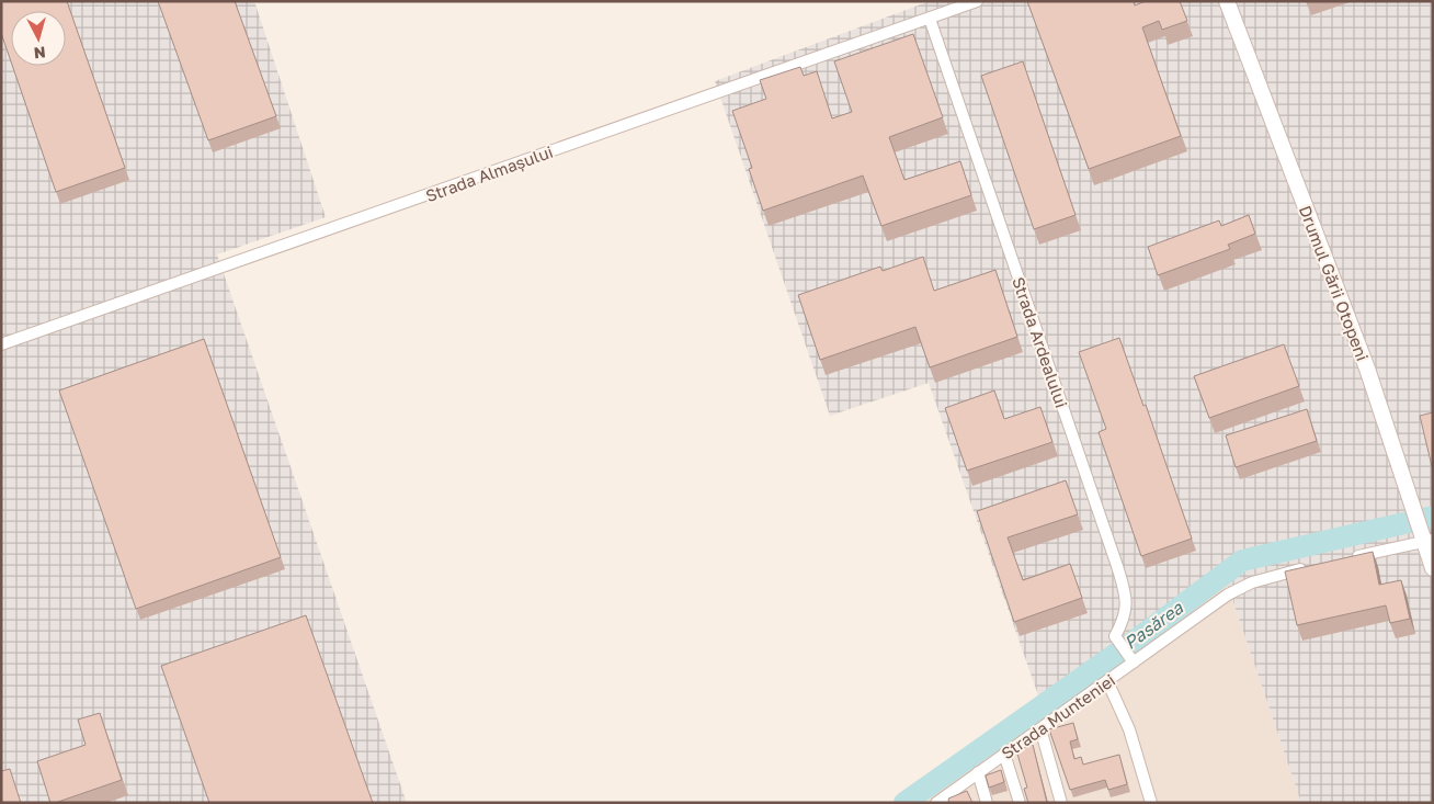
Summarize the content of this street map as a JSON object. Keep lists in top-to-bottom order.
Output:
{
  "streets": {
    "main road": ["Drumul Gării Otopeni"],
    "street": ["Strada Almașului", "Strada Ardealului", "Strada Munteniei"]
  },
  "crossings": [
    ["Strada Almașului", "Strada Ardealului"],
    ["Strada Ardealului", "Strada Munteniei"]
  ],
  "water": ["Pasărea"],
  "north": "bottom"
}
